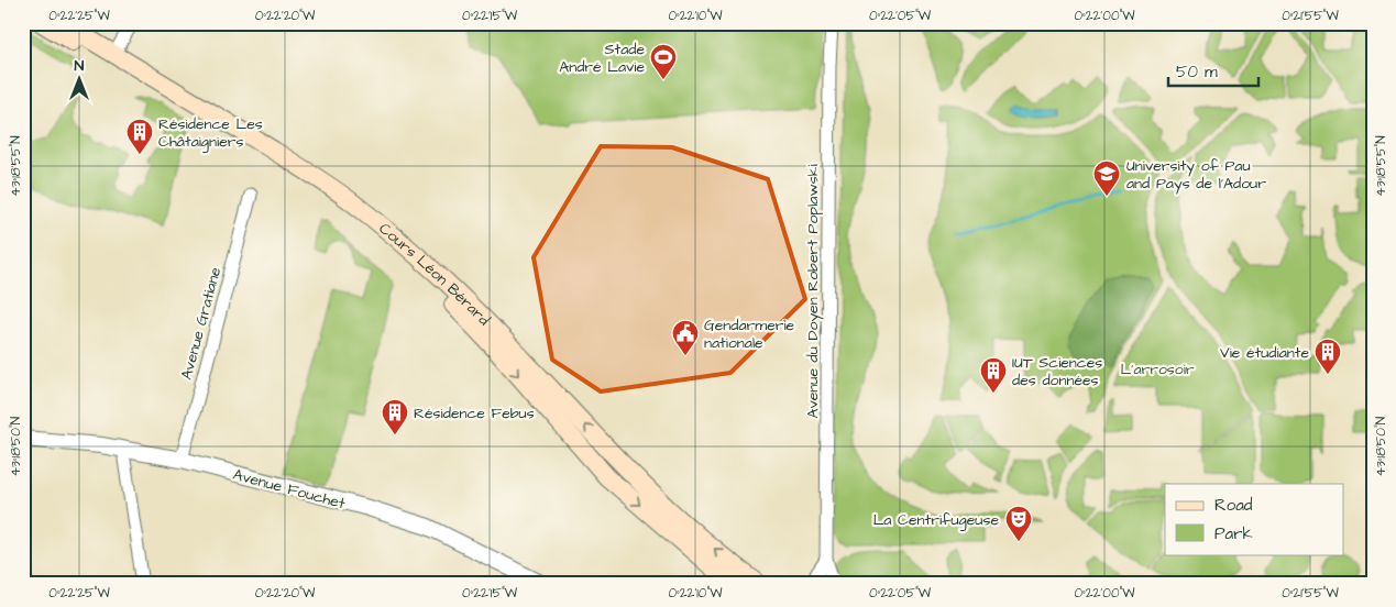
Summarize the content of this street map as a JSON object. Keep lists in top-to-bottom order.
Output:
{
  "streets": {
    "main road": ["Cours Léon Bérard"],
    "street": ["Avenue du Doyen Robert Poplawski", "Avenue Gratiane", "Avenue Fouchet"]
  },
  "crossings": [
    ["Avenue Gratiane", "Avenue Fouchet"]
  ],
  "parks": ["L'arrosoir"],
  "places": {
    "sports": ["Stade André Lavie"],
    "building": [
      "Résidence Les Châtaigniers",
      "Vie étudiante",
      "IUT Sciences des données",
      "Résidence Febus"
    ],
    "school or university": ["University of Pau and Pays de l'Adour"],
    "public building": ["Gendarmerie nationale"],
    "theatre": ["La Centrifugeuse"]
  },
  "legend": ["Road", "Park"],
  "scale_bar": "50 m",
  "north": "top",
  "coordinates": [
    "0°22'25\"W",
    "0°22'20\"W",
    "0°22'15\"W",
    "0°22'10\"W",
    "0°22'05\"W",
    "0°22'00\"W",
    "0°21'55\"W",
    "43°18'55\"N",
    "43°18'50\"N"
  ]
}
